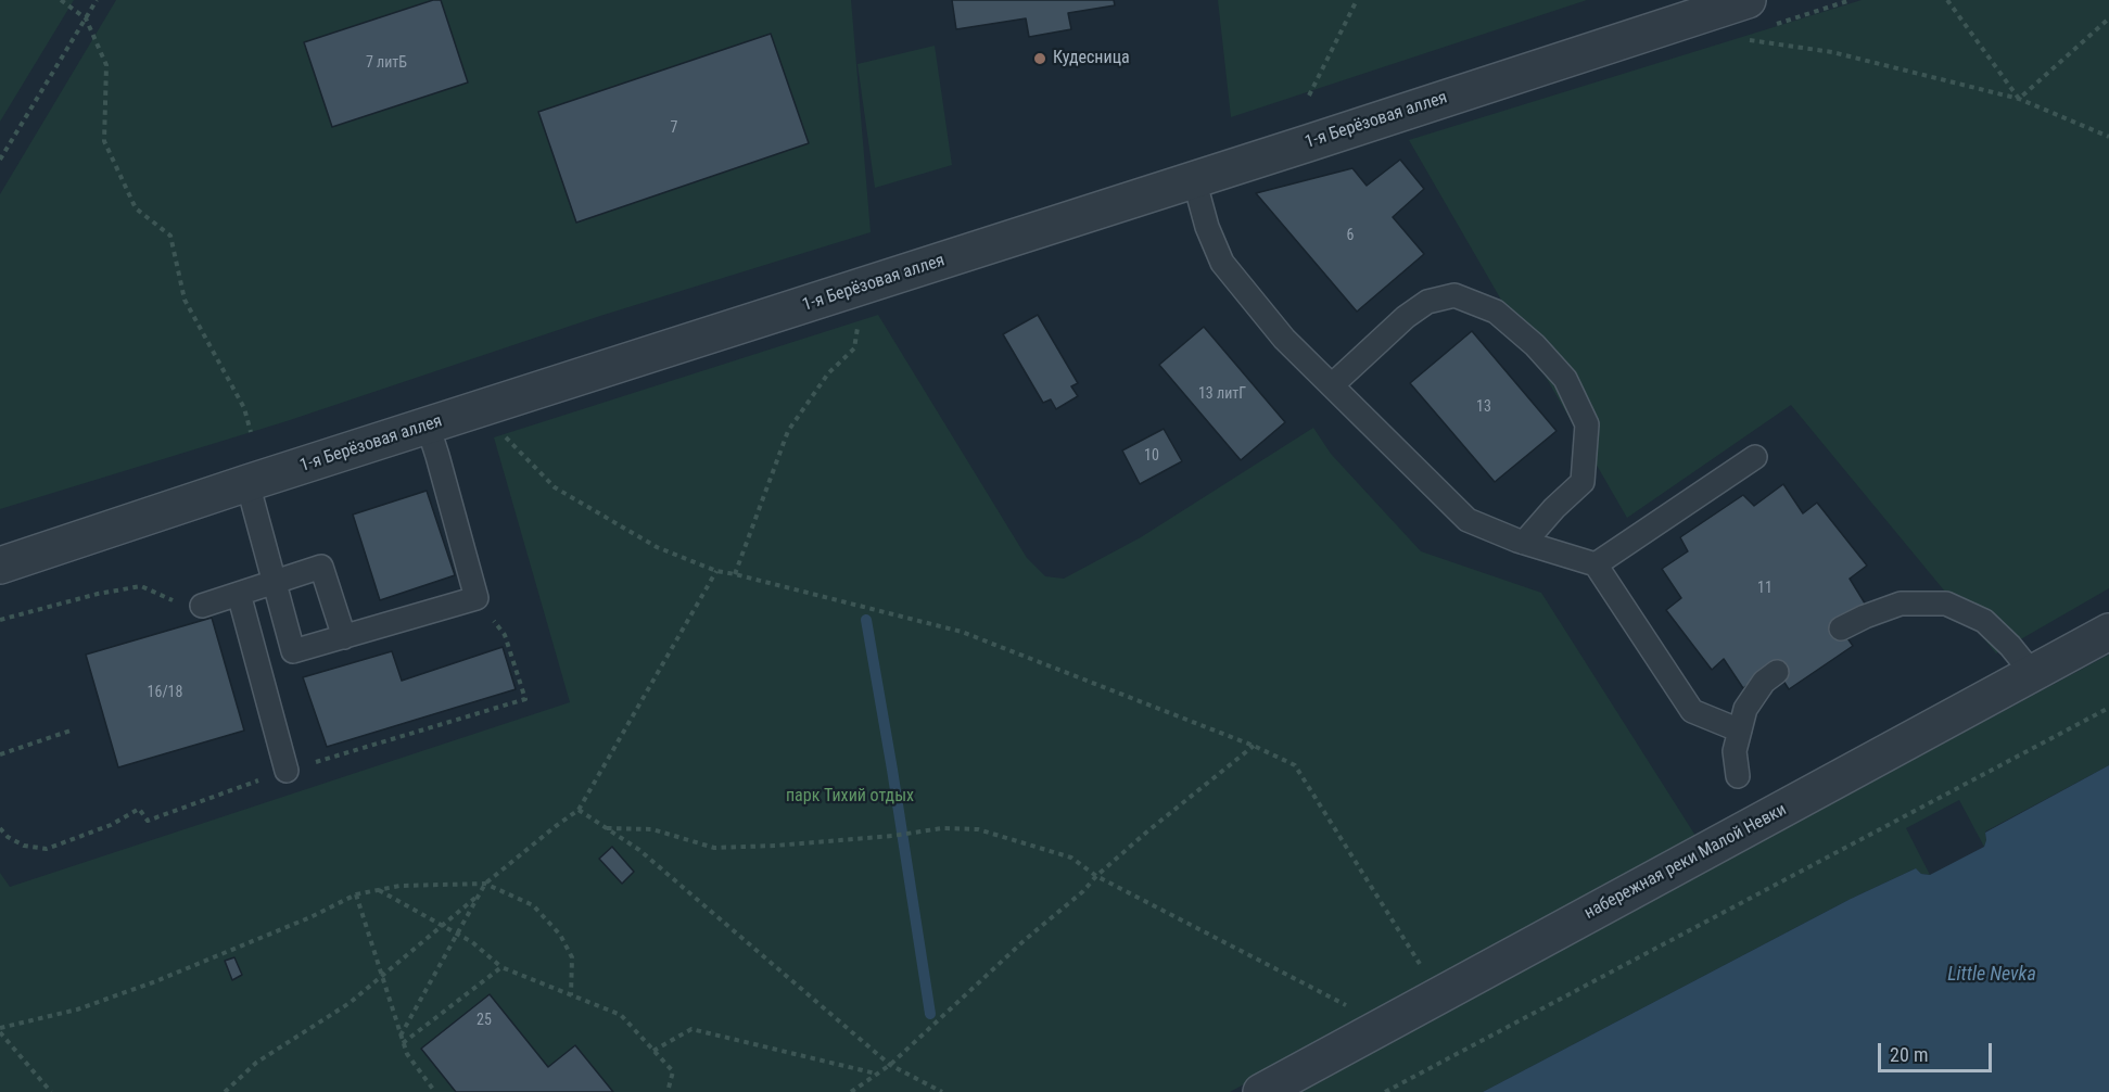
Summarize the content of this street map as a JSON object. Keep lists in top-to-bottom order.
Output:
{
  "streets": {
    "street": ["1-я Берёзовая аллея", "набережная реки Малой Невки"]
  },
  "water": ["Little Nevka"],
  "parks": ["парк Тихий отдых"],
  "places": ["Кудесница"],
  "house_numbers": [
    "7 литБ",
    "7",
    "6",
    "13 литГ",
    "13",
    "10",
    "11",
    "16/18",
    "25"
  ],
  "scale_bar": "20 m"
}
